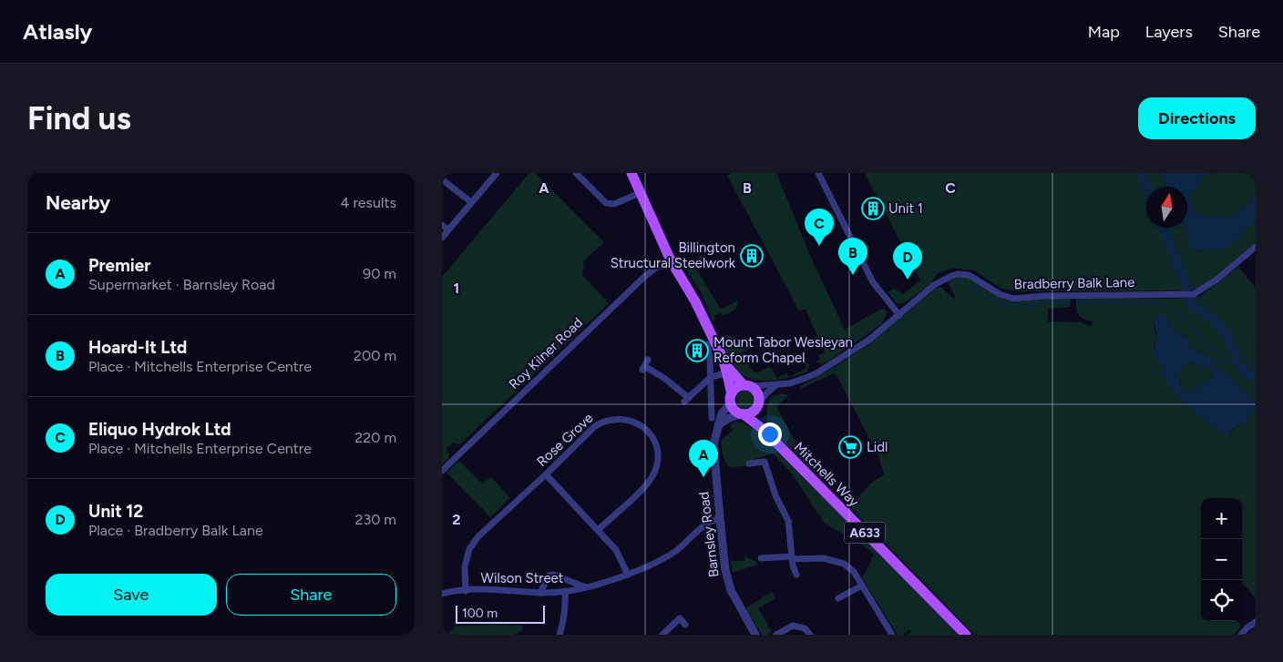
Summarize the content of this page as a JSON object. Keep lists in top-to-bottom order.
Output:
{
  "streets": {
    "main road": ["Mitchells Way", "A633"],
    "street": [
      "Bradberry Balk Lane",
      "Roy Kilner Road",
      "Rose Grove",
      "Barnsley Road",
      "Wilson Street"
    ]
  },
  "crossings": [
    ["Bradberry Balk Lane", "Mitchells Way"],
    ["Bradberry Balk Lane", "Barnsley Road"],
    ["Rose Grove", "Wilson Street"],
    ["Mitchells Way", "Barnsley Road"],
    ["Barnsley Road", "Wilson Street"]
  ],
  "places": {
    "building": ["Unit 1", "Billington Structural Steelwork", "Mount Tabor Wesleyan Reform Chapel"],
    "supermarket": ["Lidl"]
  },
  "scale_bar": "100 m",
  "north": "top",
  "page": {
    "header": "Atlasly",
    "nav": ["Map", "Layers", "Share"],
    "buttons": [
      "Directions",
      ["Save", "Share"]
    ],
    "title": "Find us",
    "heading": ["Nearby", "4 results"],
    "pins": [
      "C",
      "B",
      "D",
      "A"
    ],
    "list": [
      {
        "mark": "A",
        "name": "Premier",
        "note": "Supermarket · Barnsley Road",
        "value": "90 m"
      },
      {
        "mark": "B",
        "name": "Hoard-It Ltd",
        "note": "Place · Mitchells Enterprise Centre",
        "value": "200 m"
      },
      {
        "mark": "C",
        "name": "Eliquo Hydrok Ltd",
        "note": "Place · Mitchells Enterprise Centre",
        "value": "220 m"
      },
      {
        "mark": "D",
        "name": "Unit 12",
        "note": "Place · Bradberry Balk Lane",
        "value": "230 m"
      }
    ],
    "map_buttons": ["+", "−"],
    "scale": "100 m"
  },
  "grid": {
    "columns": ["A", "B", "C"],
    "rows": ["1", "2"]
  }
}
